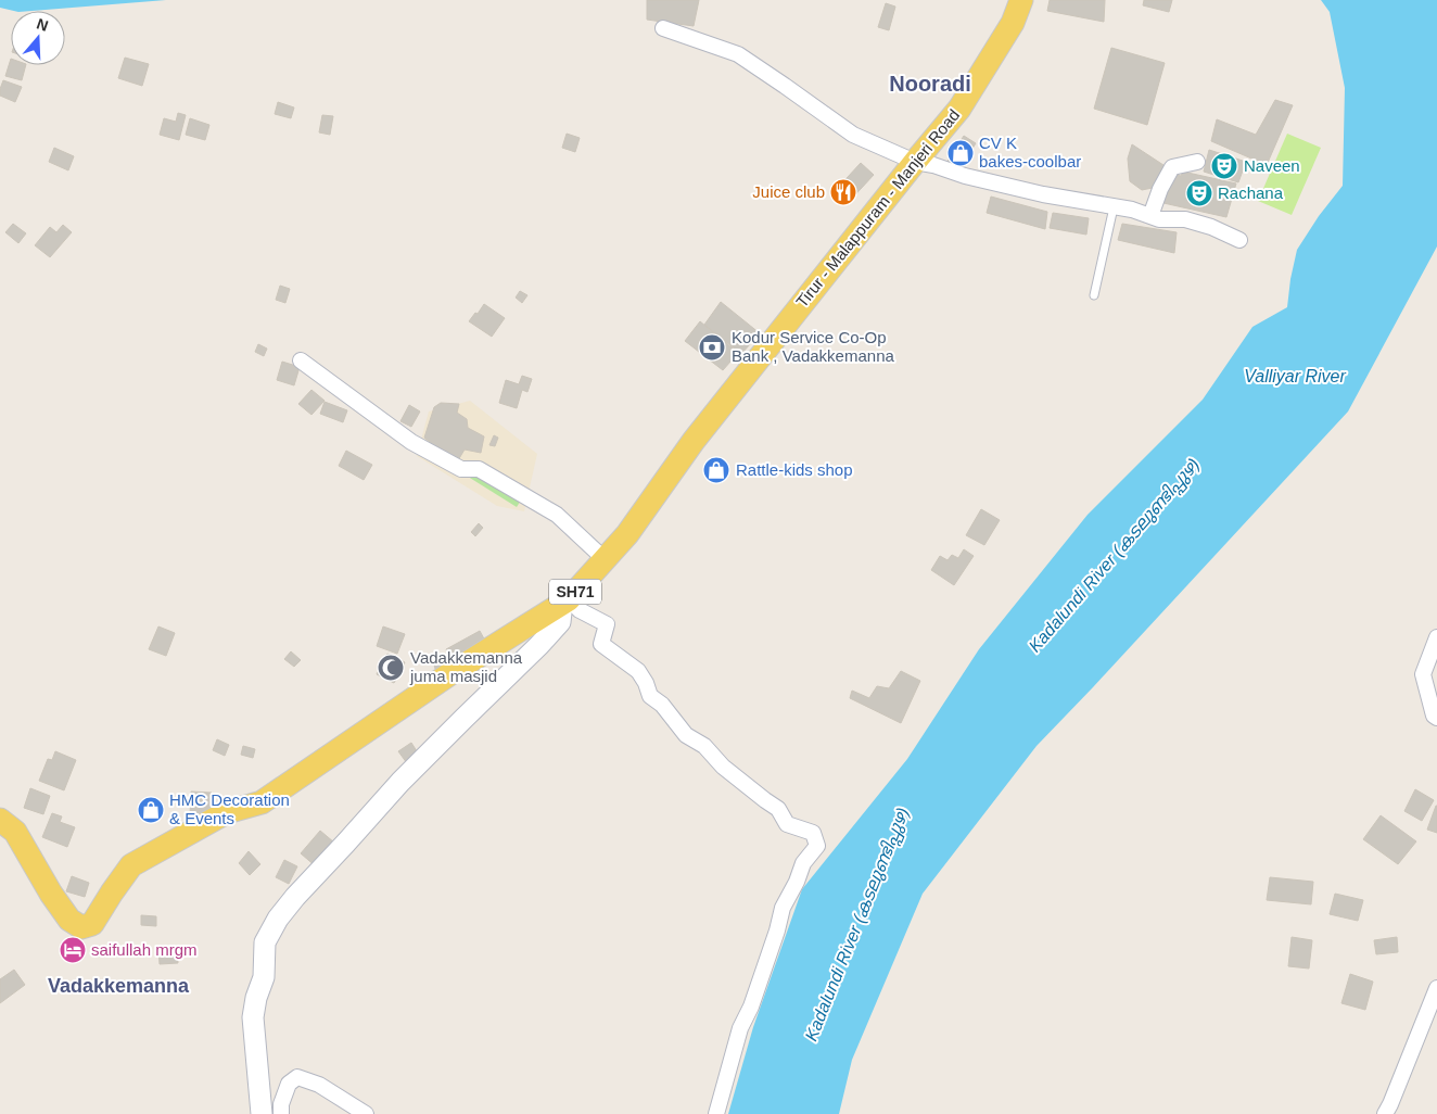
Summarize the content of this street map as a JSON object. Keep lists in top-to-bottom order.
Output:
{
  "streets": {
    "main road": ["Tirur - Malappuram - Manjeri Road", "SH71"]
  },
  "districts": ["Nooradi", "Vadakkemanna"],
  "water": ["Valliyar River", "Kadalundi River (കടലുണ്ടിപ്പുഴ)"],
  "places": {
    "shop": ["CV K bakes-coolbar", "Rattle-kids shop", "HMC Decoration & Events"],
    "theatre": ["Naveen", "Rachana"],
    "restaurant": ["Juice club"],
    "bank": ["Kodur Service Co-Op Bank , Vadakkemanna"],
    "mosque": ["Vadakkemanna juma masjid"],
    "hotel": ["saifullah mrgm"]
  },
  "north": "top"
}
